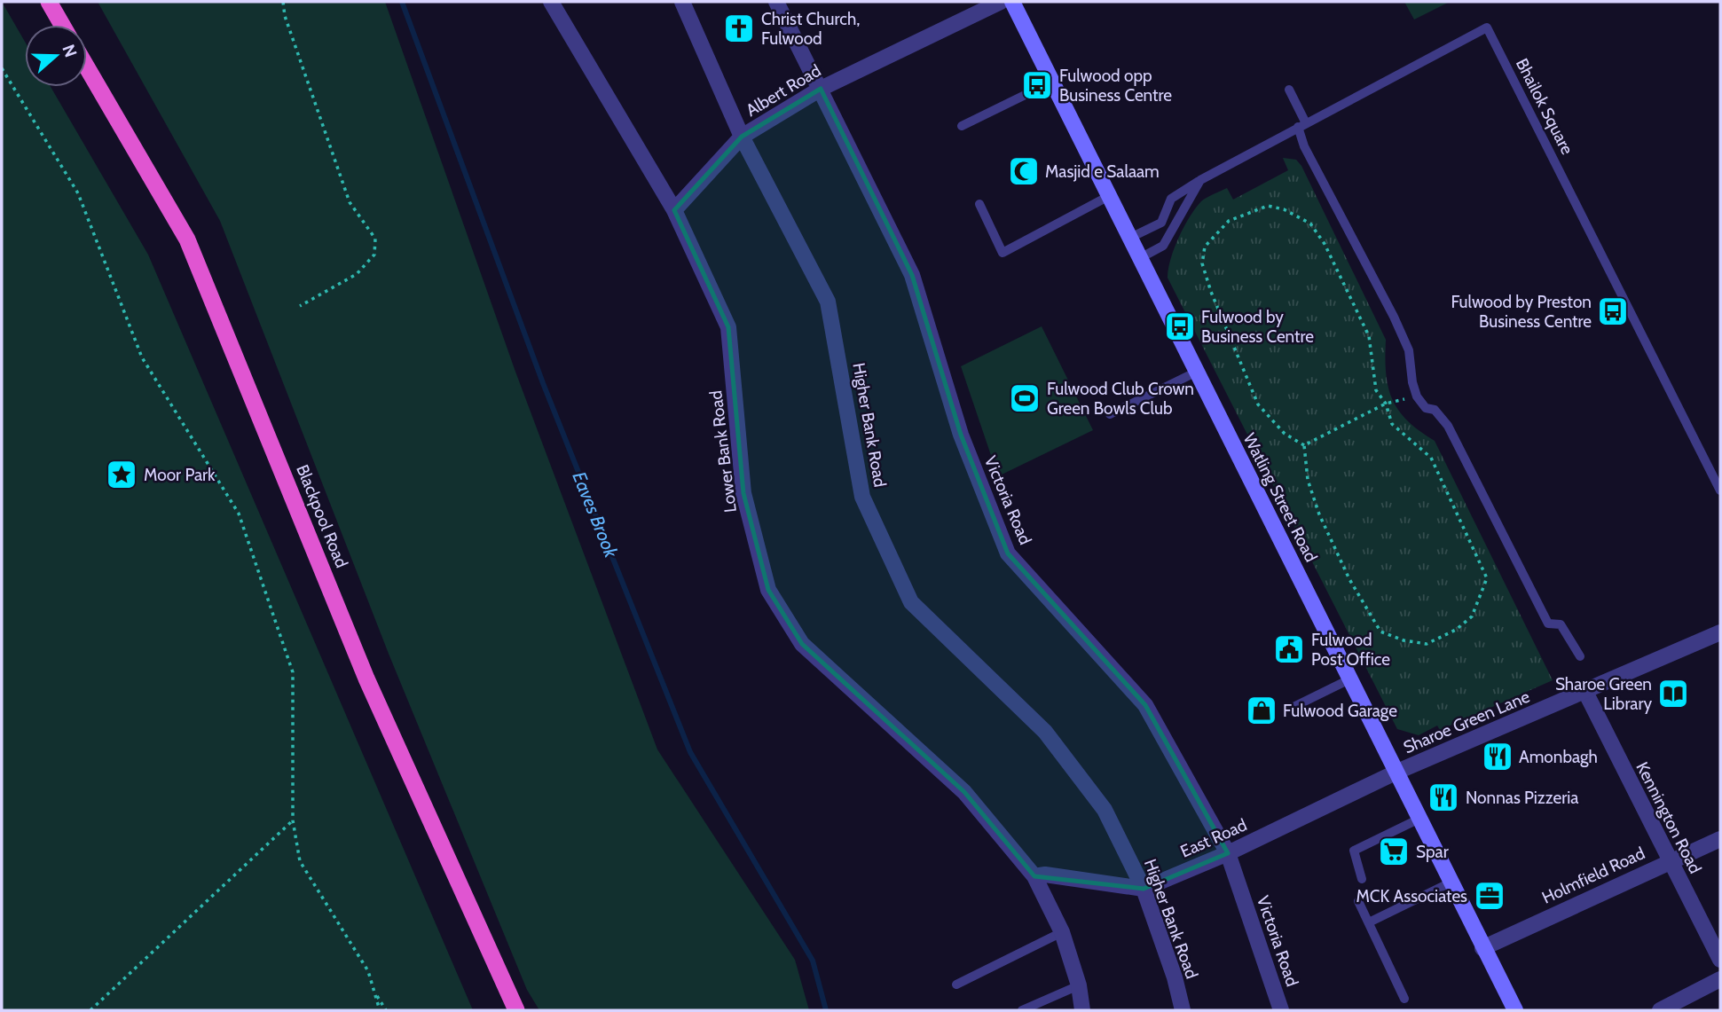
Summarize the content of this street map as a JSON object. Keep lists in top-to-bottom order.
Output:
{
  "streets": {
    "highway": ["Blackpool Road"],
    "main road": ["Watling Street Road"],
    "street": [
      "Albert Road",
      "Higher Bank Road",
      "Lower Bank Road",
      "Victoria Road",
      "Sharoe Green Lane",
      "Kennington Road",
      "East Road",
      "Holmfield Road"
    ],
    "lane": ["Bhailok Square"]
  },
  "crossings": [
    ["Albert Road", "Higher Bank Road"],
    ["Albert Road", "Lower Bank Road"],
    ["Albert Road", "Victoria Road"],
    ["Bhailok Square", "Watling Street Road"],
    ["Higher Bank Road", "East Road"],
    ["Watling Street Road", "Sharoe Green Lane"],
    ["Watling Street Road", "East Road"],
    ["Watling Street Road", "Holmfield Road"],
    ["Victoria Road", "East Road"],
    ["Sharoe Green Lane", "Kennington Road"],
    ["Sharoe Green Lane", "East Road"],
    ["Kennington Road", "Holmfield Road"]
  ],
  "water": ["Eaves Brook"],
  "places": {
    "church": ["Christ Church, Fulwood"],
    "bus stop": ["Fulwood opp Business Centre", "Fulwood by Preston Business Centre", "Fulwood by Business Centre"],
    "mosque": ["Masjid e Salaam"],
    "sports": ["Fulwood Club Crown Green Bowls Club"],
    "place": ["Moor Park"],
    "public building": ["Fulwood Post Office"],
    "library": ["Sharoe Green Library"],
    "shop": ["Fulwood Garage"],
    "restaurant": ["Amonbagh", "Nonnas Pizzeria"],
    "supermarket": ["Spar"],
    "office": ["MCK Associates"]
  },
  "north": "right"
}
